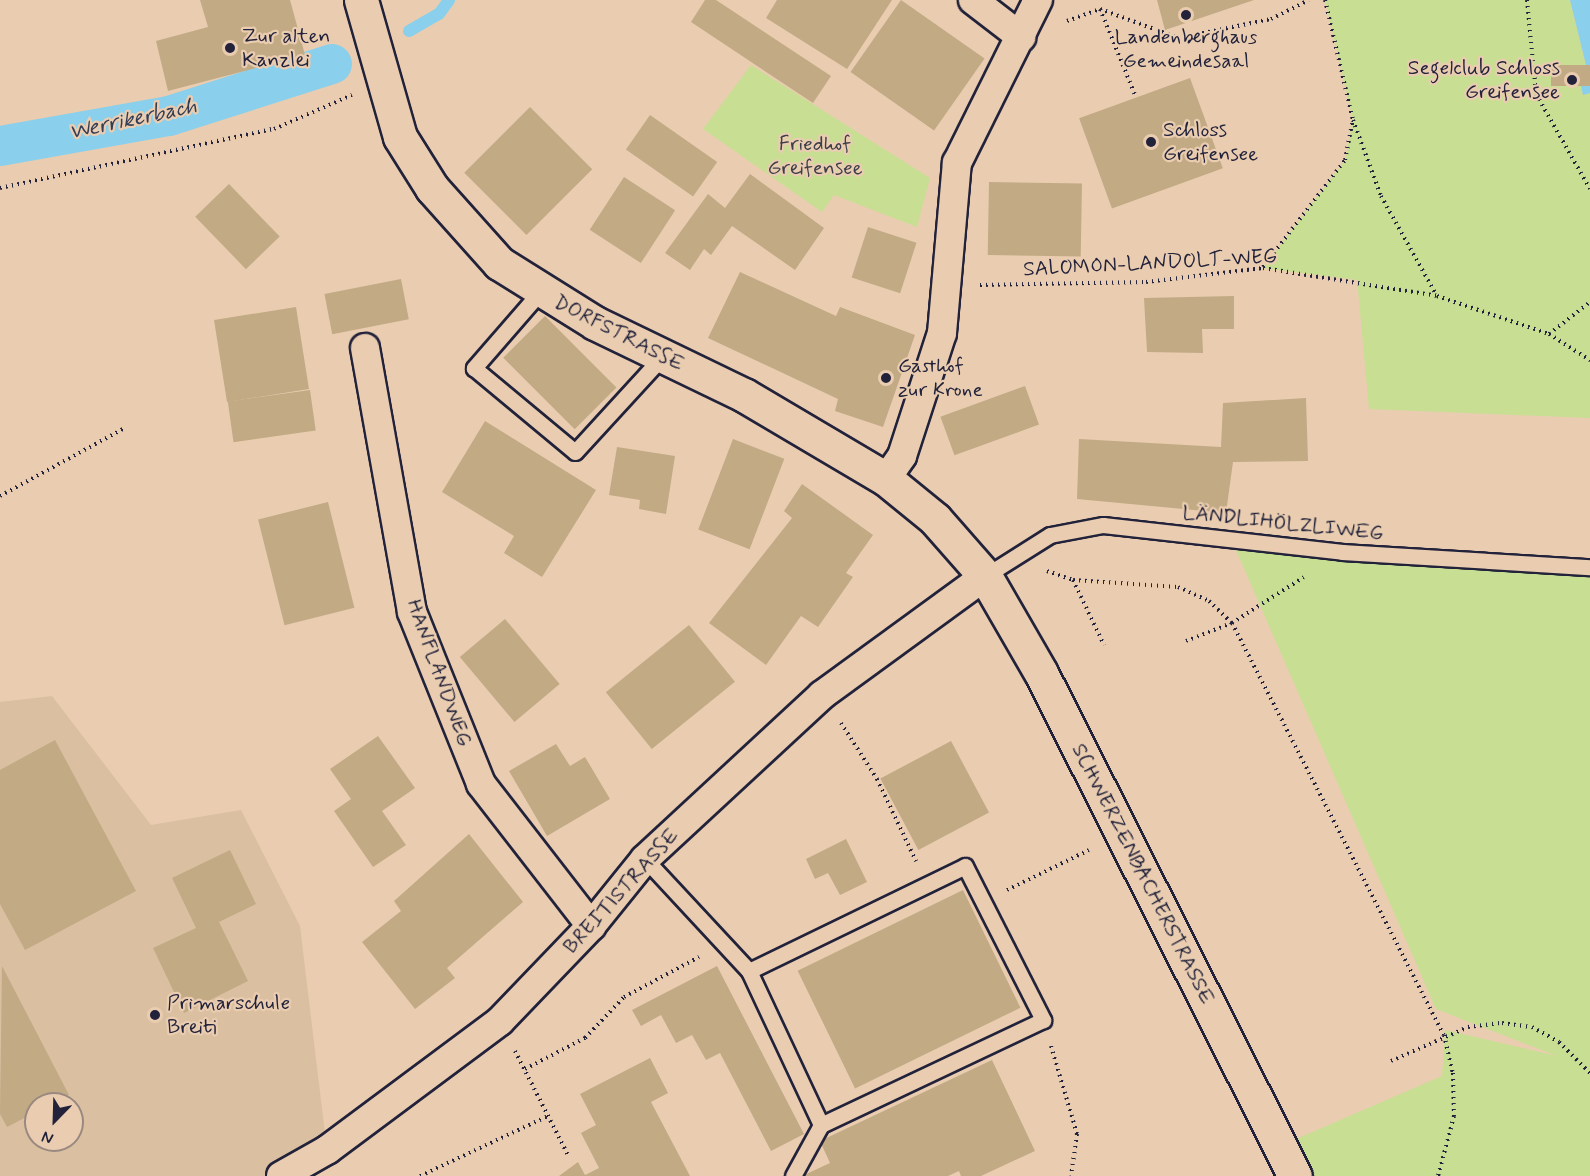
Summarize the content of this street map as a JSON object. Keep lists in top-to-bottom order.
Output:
{
  "streets": {
    "street": [
      "DORFSTRASSE",
      "HANFLANDWEG",
      "SCHWERZENBACHERSTRASSE",
      "BREITISTRASSE"
    ],
    "lane": ["LÄNDLIHÖLZLIWEG"],
    "path": ["SALOMON-LANDOLT-WEG"]
  },
  "crossings": [
    ["DORFSTRASSE", "LÄNDLIHÖLZLIWEG"],
    ["DORFSTRASSE", "SCHWERZENBACHERSTRASSE"],
    ["DORFSTRASSE", "BREITISTRASSE"],
    ["LÄNDLIHÖLZLIWEG", "SCHWERZENBACHERSTRASSE"],
    ["LÄNDLIHÖLZLIWEG", "BREITISTRASSE"],
    ["HANFLANDWEG", "BREITISTRASSE"],
    ["SCHWERZENBACHERSTRASSE", "BREITISTRASSE"]
  ],
  "water": ["Werrikerbach"],
  "parks": ["Friedhof Greifensee"],
  "places": [
    "Landenberghaus Gemeindesaal",
    "Zur alten Kanzlei",
    "Segelclub Schloss Greifensee",
    "Schloss Greifensee",
    "Gasthof zur Krone",
    "Primarschule Breiti"
  ],
  "north": "bottom left"
}
